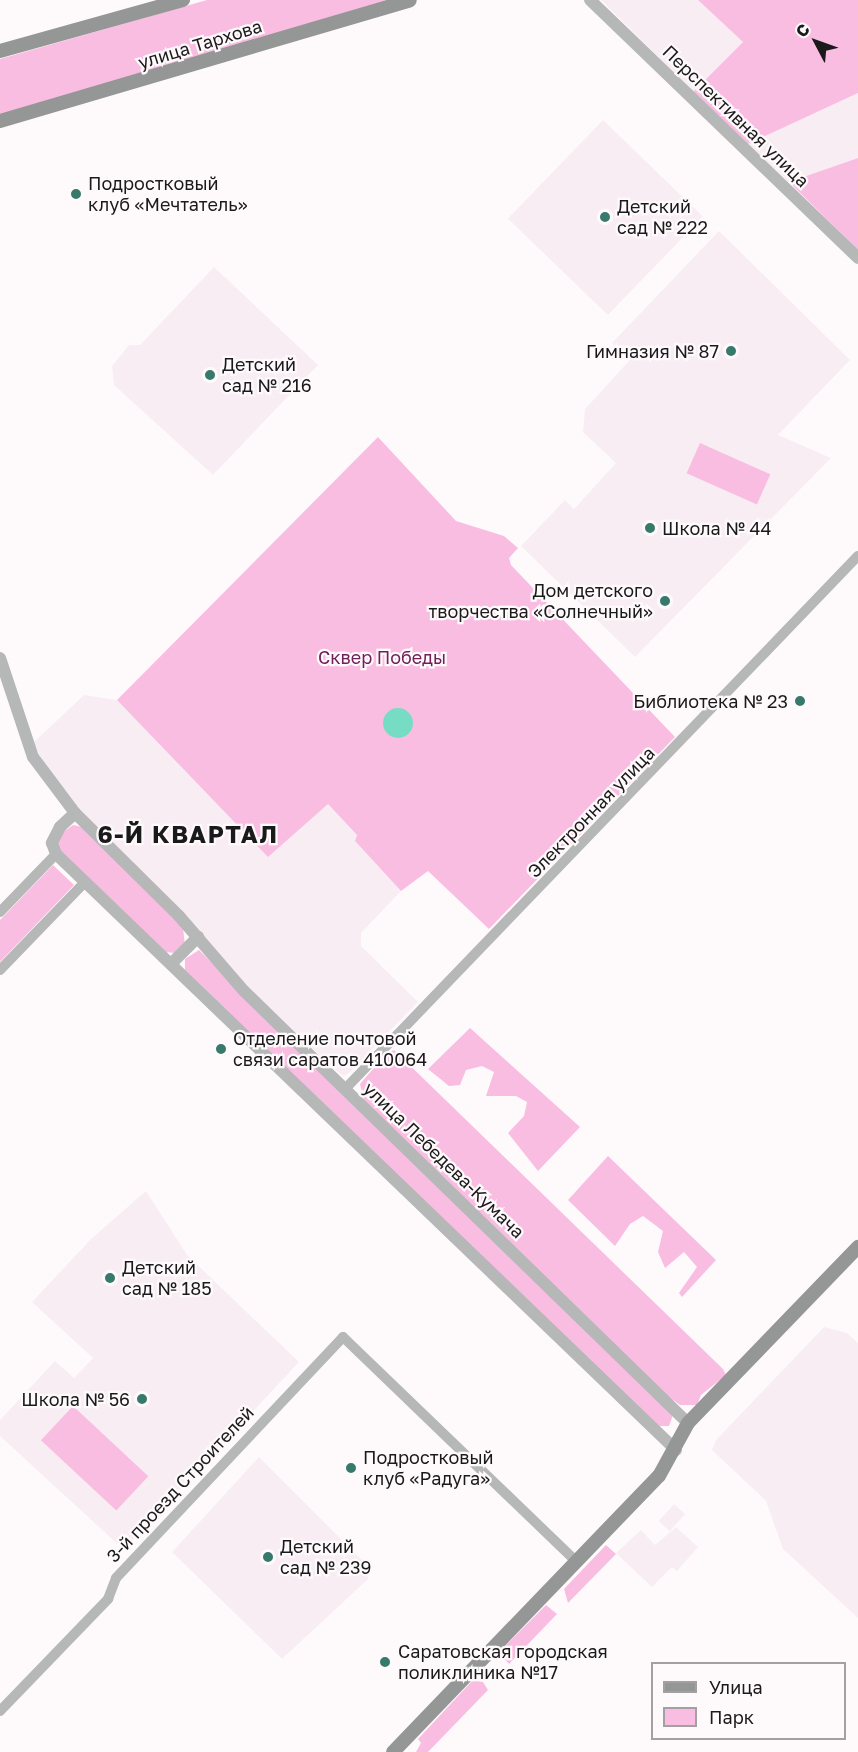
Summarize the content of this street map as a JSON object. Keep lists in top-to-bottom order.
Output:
{
  "streets": {
    "main road": ["улица Тархова"],
    "street": [
      "Перспективная улица",
      "Электронная улица",
      "улица Лебедева-Кумача",
      "3-й проезд Строителей"
    ]
  },
  "crossings": [
    ["Электронная улица", "улица Лебедева-Кумача"]
  ],
  "districts": ["6-Й КВАРТАЛ"],
  "parks": ["Сквер Победы"],
  "places": [
    "Подростковый клуб «Мечтатель»",
    "Детский сад № 222",
    "Гимназия № 87",
    "Детский сад № 216",
    "Школа № 44",
    "Дом детского творчества «Солнечный»",
    "Библиотека № 23",
    "Отделение почтовой связи саратов 410064",
    "Детский сад № 185",
    "Школа № 56",
    "Подростковый клуб «Радуга»",
    "Детский сад № 239",
    "Саратовская городская поликлиника №17"
  ],
  "legend": ["Улица", "Парк"],
  "north": "top left"
}
